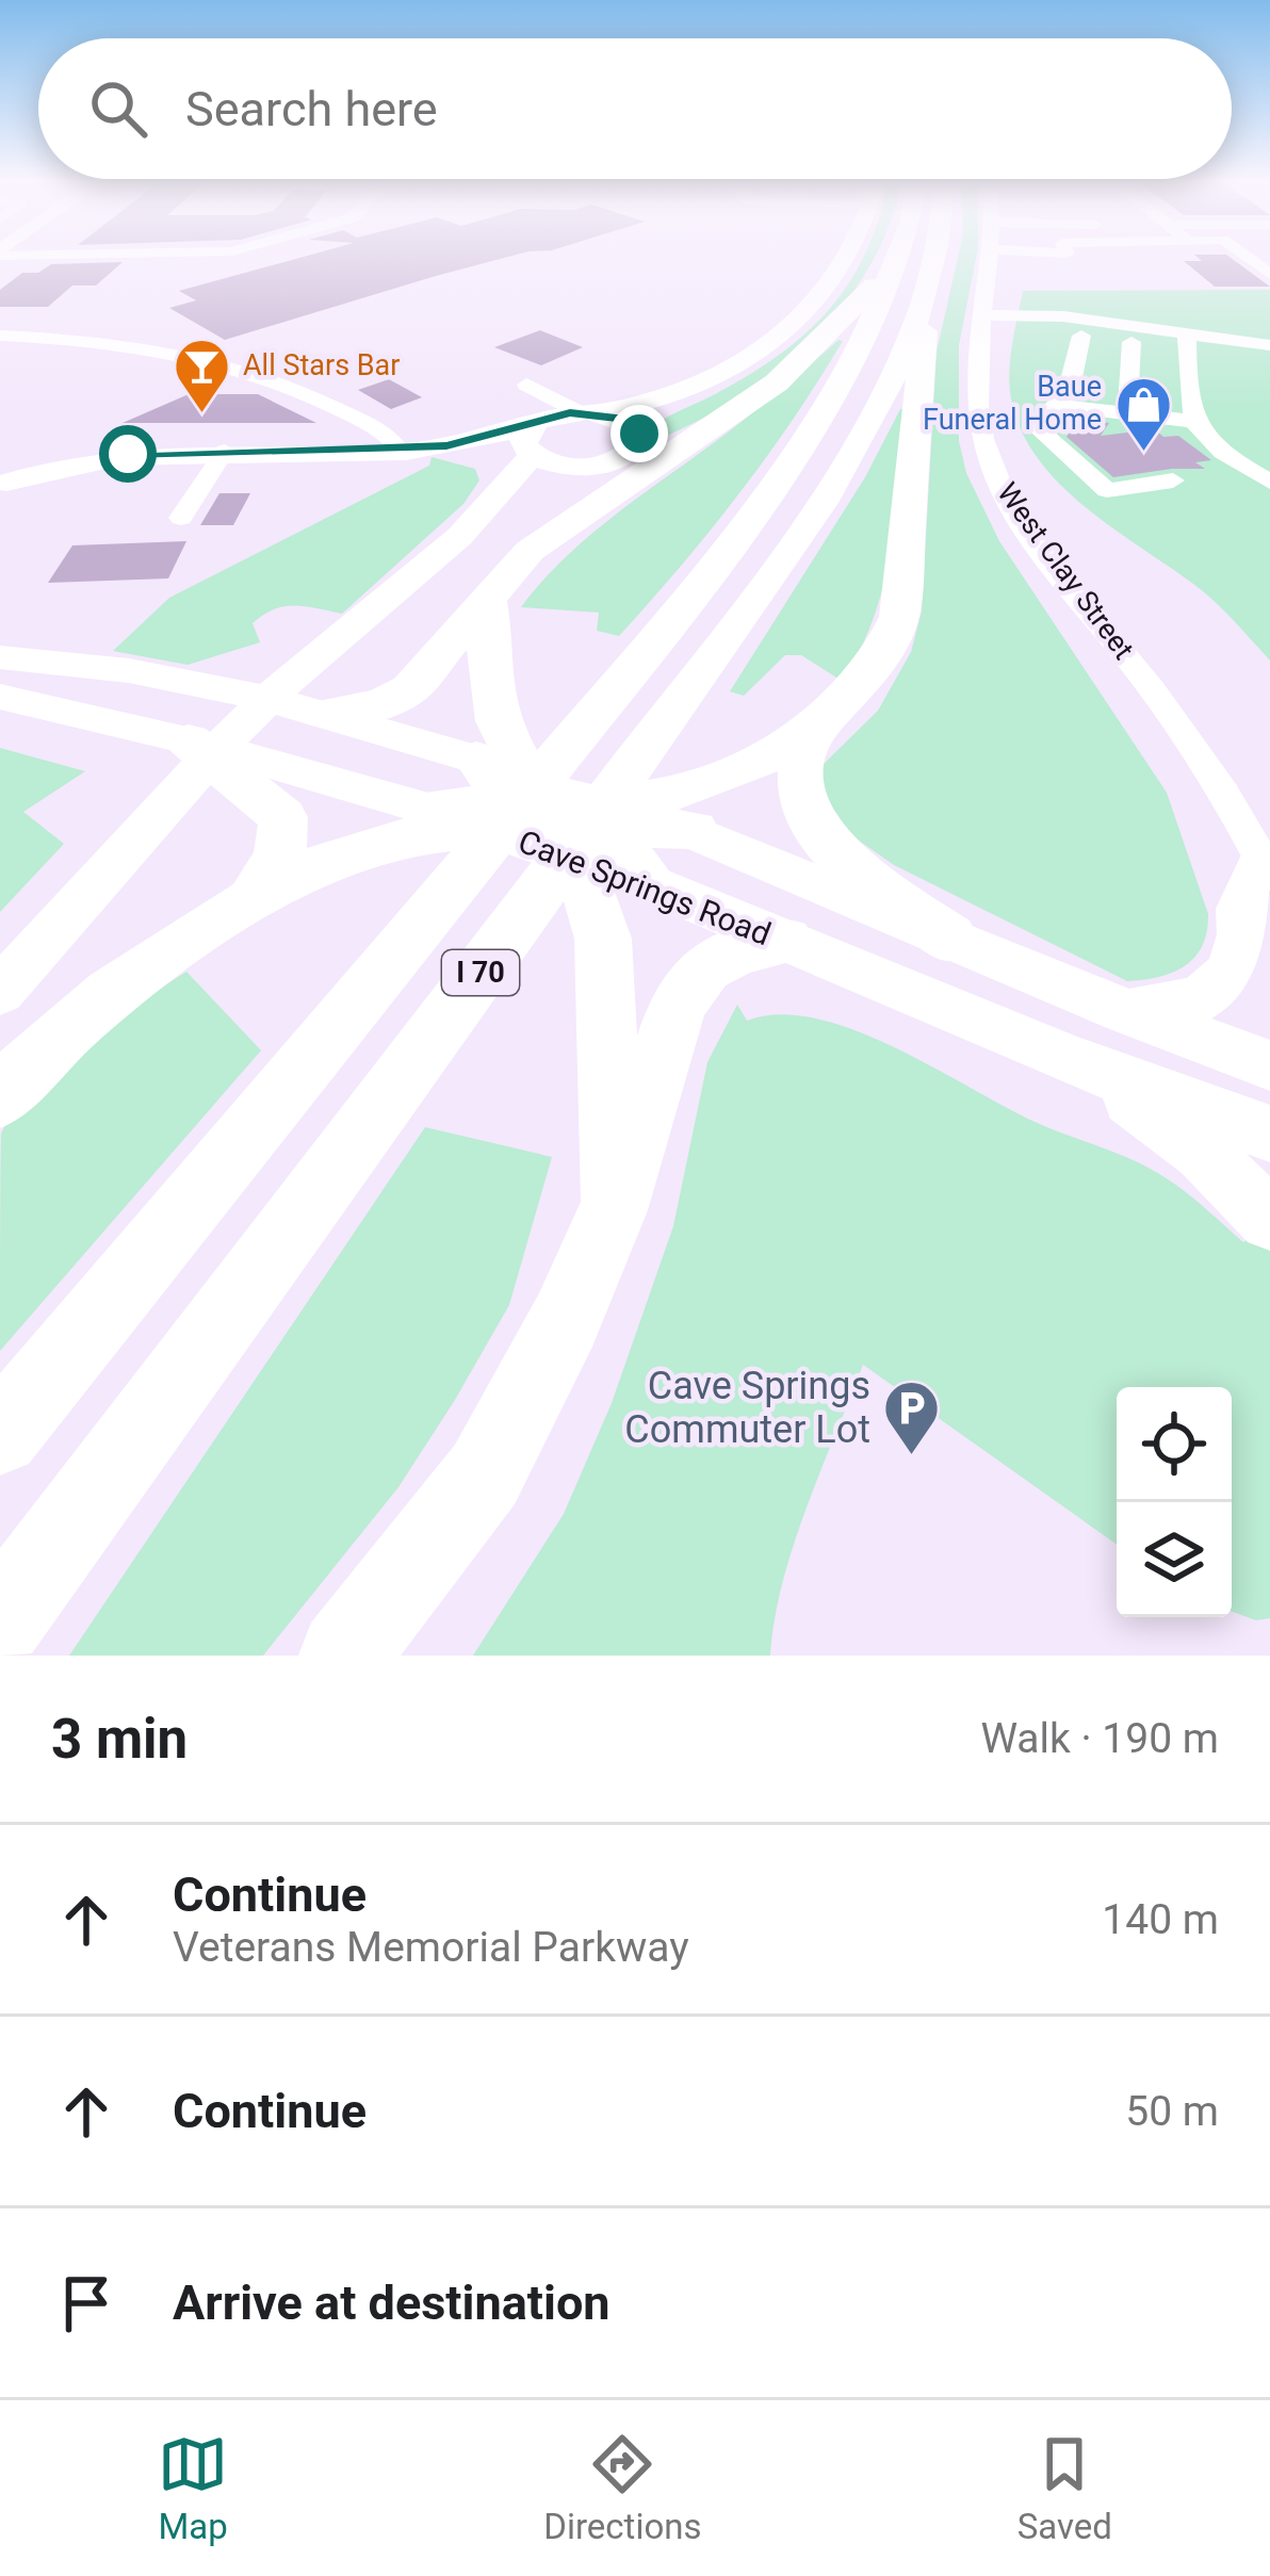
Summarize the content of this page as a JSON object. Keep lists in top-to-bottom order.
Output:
{
  "streets": {
    "highway": ["I 70"],
    "main road": ["Cave Springs Road"],
    "street": ["West Clay Street"]
  },
  "places": {
    "bar": ["All Stars Bar"],
    "shop": ["Baue Funeral Home"],
    "parking": ["Cave Springs Commuter Lot"]
  },
  "page": {
    "search": "Search here",
    "heading": ["3 min", "Walk · 190 m"],
    "list": [
      ["Continue", "Veterans Memorial Parkway", "140 m"],
      ["Continue", "50 m"],
      "Arrive at destination"
    ],
    "nav": ["Map", "Directions", "Saved"]
  }
}
